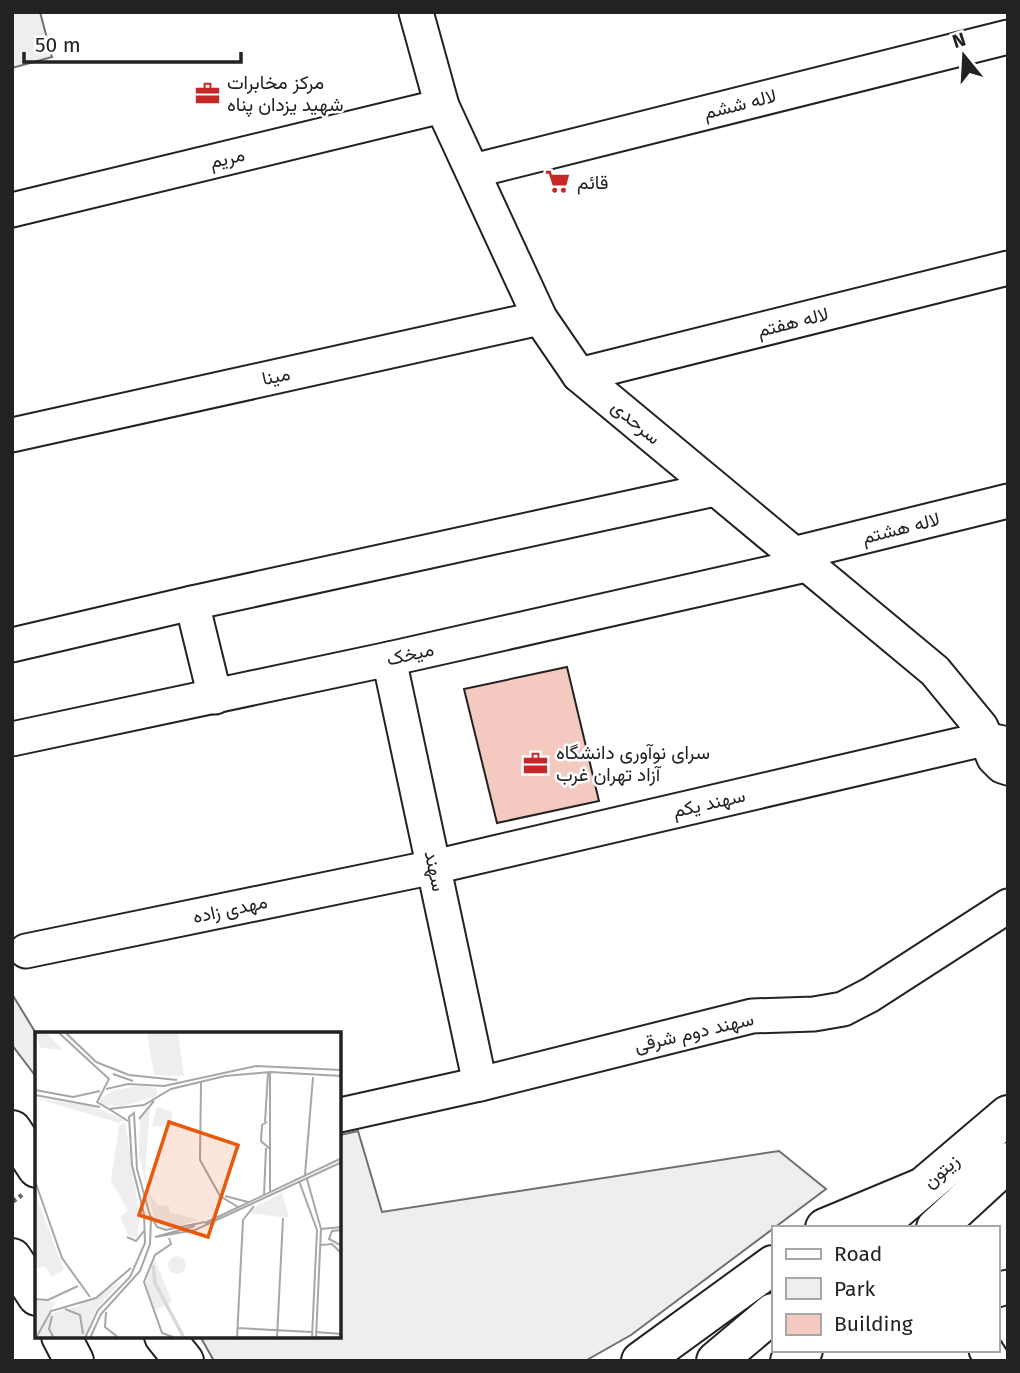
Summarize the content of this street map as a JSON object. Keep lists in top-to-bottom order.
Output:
{
  "streets": {
    "main road": ["زیتون"],
    "street": [
      "لاله ششم",
      "مریم",
      "لاله هفتم",
      "مینا",
      "سرحدی",
      "لاله هشتم",
      "میخک",
      "سهند يكم",
      "سهند",
      "مهدی زاده",
      "سهند دوم شرقی"
    ]
  },
  "crossings": [
    ["لاله ششم", "سرحدی"],
    ["مریم", "سرحدی"],
    ["لاله هفتم", "سرحدی"],
    ["مینا", "سرحدی"],
    ["سرحدی", "لاله هشتم"],
    ["سرحدی", "میخک"],
    ["سرحدی", "سهند يكم"],
    ["لاله هشتم", "میخک"],
    ["میخک", "سهند"],
    ["سهند يكم", "سهند"],
    ["سهند يكم", "مهدی زاده"],
    ["سهند", "مهدی زاده"],
    ["سهند", "سهند دوم شرقی"]
  ],
  "places": {
    "office": ["مرکز مخابرات شهید یزدان پناه", "سرای نوآوری دانشگاه آزاد تهران غرب"],
    "supermarket": ["قائم"]
  },
  "legend": ["Road", "Park", "Building"],
  "scale_bar": "50 m",
  "north": "top"
}
